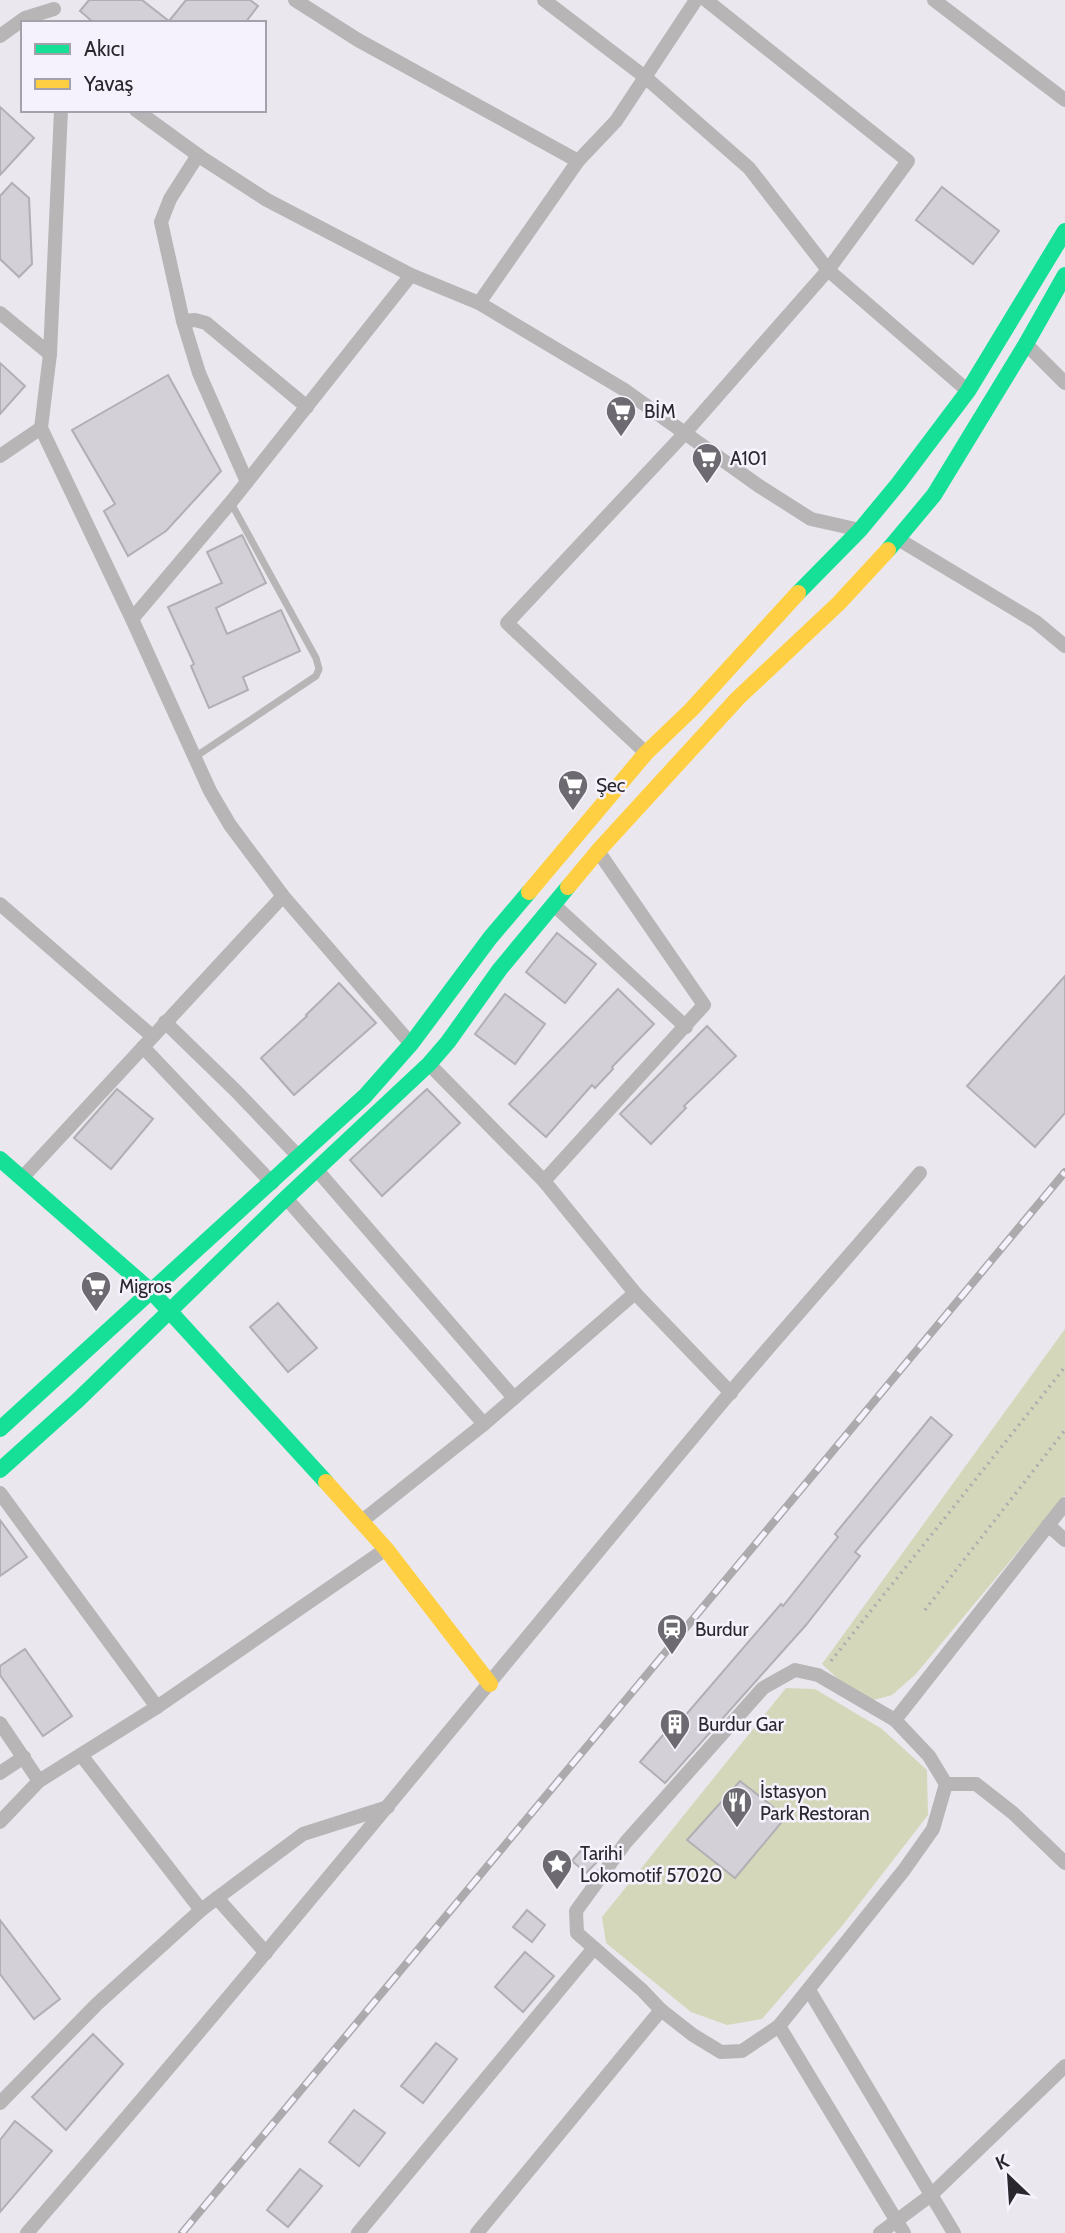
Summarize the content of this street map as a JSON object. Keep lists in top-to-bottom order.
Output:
{
  "places": {
    "supermarket": [
      "BİM",
      "A101",
      "Şec",
      "Migros"
    ],
    "station": ["Burdur"],
    "building": ["Burdur Gar"],
    "restaurant": ["İstasyon Park Restoran"],
    "place": ["Tarihi Lokomotif 57020"]
  },
  "legend": ["Akıcı", "Yavaş"],
  "north": "top left"
}
